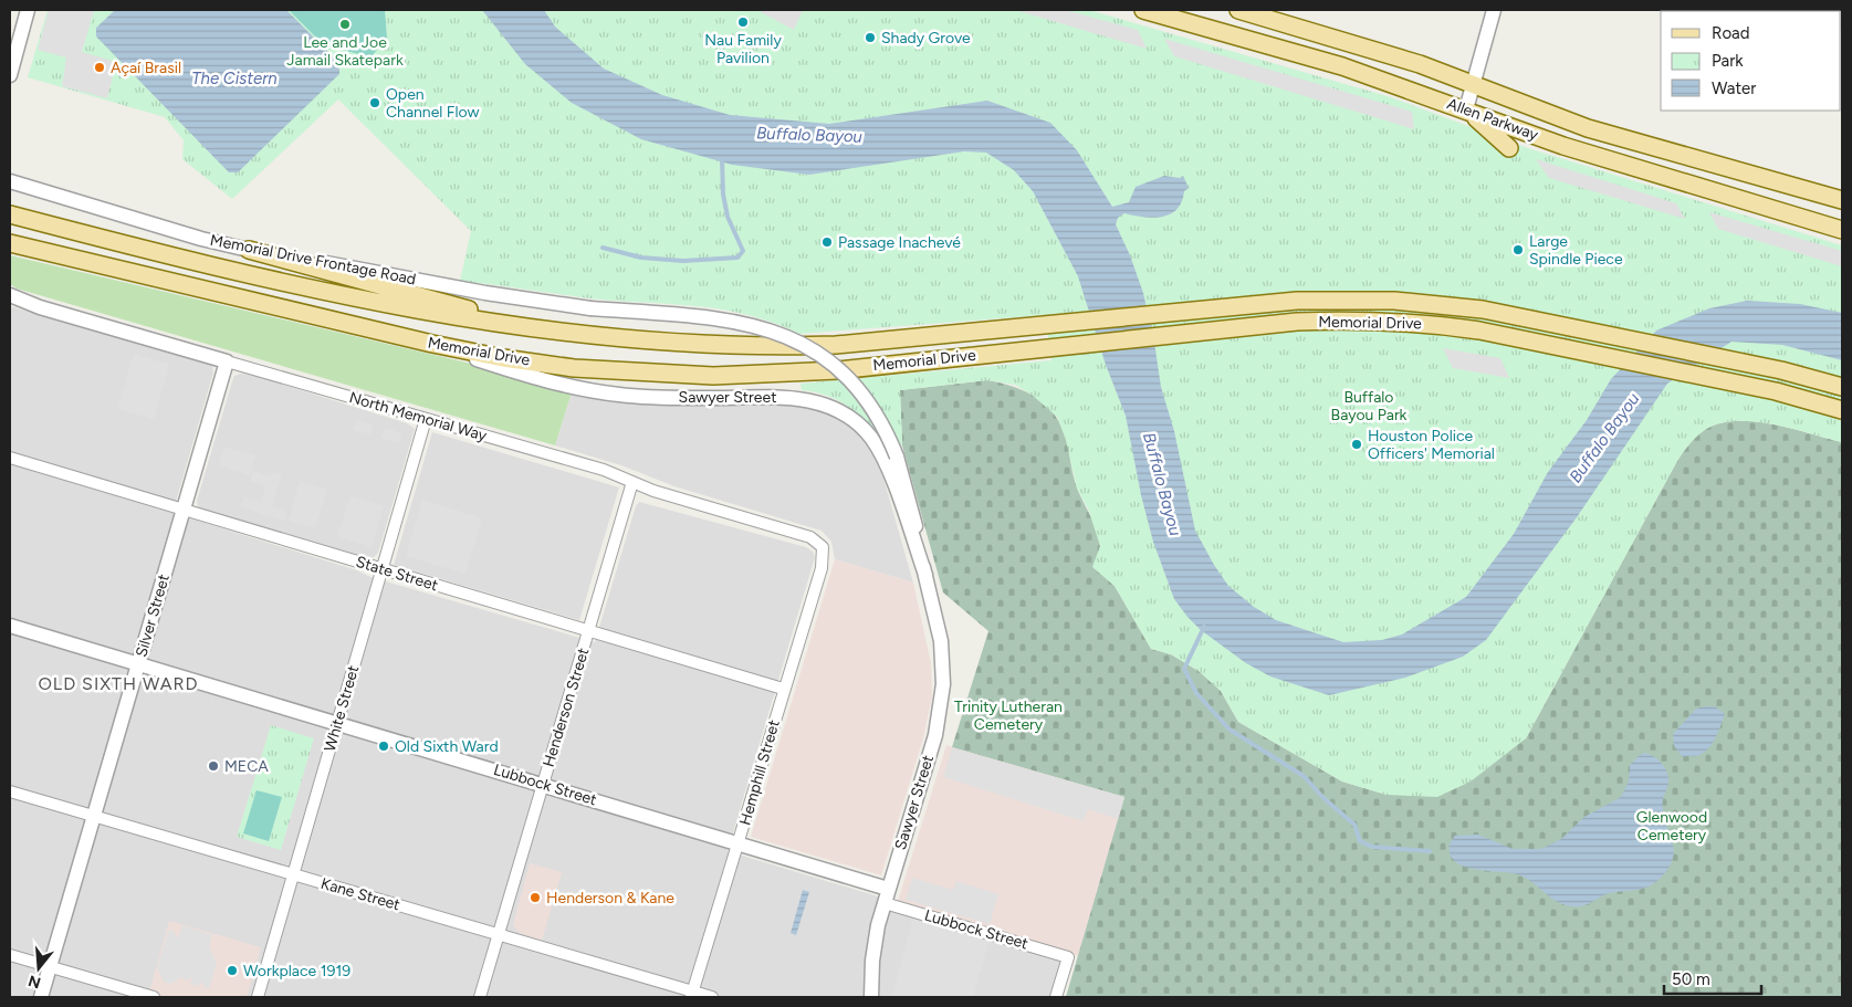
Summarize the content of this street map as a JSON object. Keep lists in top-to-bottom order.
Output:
{
  "streets": {
    "main road": ["Allen Parkway", "Memorial Drive"],
    "street": [
      "Memorial Drive Frontage Road",
      "Sawyer Street",
      "North Memorial Way",
      "State Street",
      "Silver Street",
      "Henderson Street",
      "White Street",
      "Hemphill Street",
      "Lubbock Street",
      "Kane Street"
    ]
  },
  "crossings": [
    ["Memorial Drive Frontage Road", "Sawyer Street"],
    ["Memorial Drive", "Sawyer Street"],
    ["Sawyer Street", "Lubbock Street"],
    ["North Memorial Way", "Silver Street"],
    ["North Memorial Way", "Henderson Street"],
    ["North Memorial Way", "White Street"],
    ["North Memorial Way", "Hemphill Street"],
    ["State Street", "Silver Street"],
    ["State Street", "Henderson Street"],
    ["State Street", "White Street"],
    ["State Street", "Hemphill Street"],
    ["Silver Street", "Lubbock Street"],
    ["Silver Street", "Kane Street"],
    ["Henderson Street", "Lubbock Street"],
    ["Henderson Street", "Kane Street"],
    ["White Street", "Lubbock Street"],
    ["White Street", "Kane Street"],
    ["Hemphill Street", "Lubbock Street"],
    ["Hemphill Street", "Kane Street"]
  ],
  "districts": ["OLD SIXTH WARD"],
  "water": ["The Cistern", "Buffalo Bayou"],
  "parks": ["Buffalo Bayou Park", "Trinity Lutheran Cemetery", "Glenwood Cemetery"],
  "places": [
    "Nau Family Pavilion",
    "Lee and Joe Jamail Skatepark",
    "Shady Grove",
    "Açaí Brasil",
    "Open Channel Flow",
    "Passage Inachevé",
    "Large Spindle Piece",
    "Houston Police Officers' Memorial",
    "Old Sixth Ward",
    "MECA",
    "Henderson & Kane",
    "Workplace 1919"
  ],
  "legend": ["Road", "Park", "Water"],
  "scale_bar": "50 m",
  "north": "bottom"
}
